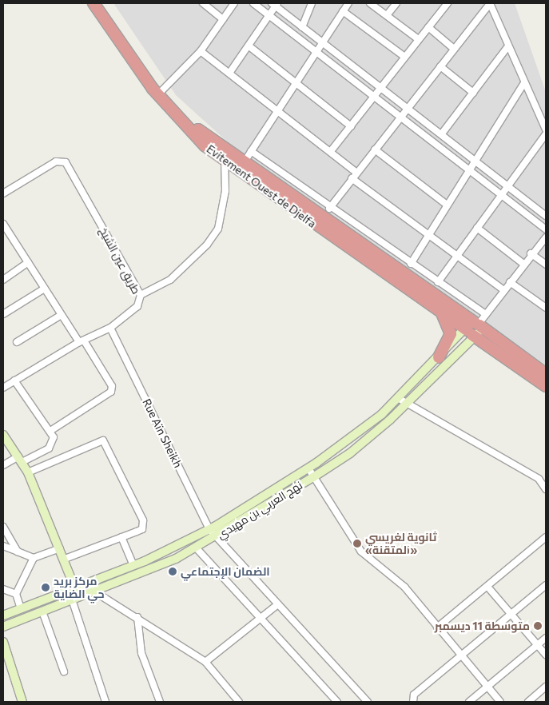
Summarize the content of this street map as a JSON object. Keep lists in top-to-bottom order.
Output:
{
  "streets": {
    "highway": ["Evitement Ouest de Djelfa"],
    "main road": ["نهج العربي بن مهيدي"],
    "street": ["طريق عين الشيخ", "Rue Aïn Sheikh"]
  },
  "crossings": [
    ["Evitement Ouest de Djelfa", "نهج العربي بن مهيدي"],
    ["طريق عين الشيخ", "Rue Aïn Sheikh"],
    ["Rue Aïn Sheikh", "نهج العربي بن مهيدي"]
  ],
  "places": [
    "ثانوية لغريسي «المتقنة»",
    "الضمان الإجتماعي",
    "مركز بريد حي الضاية",
    "متوسطة 11 ديسمبر"
  ]
}
